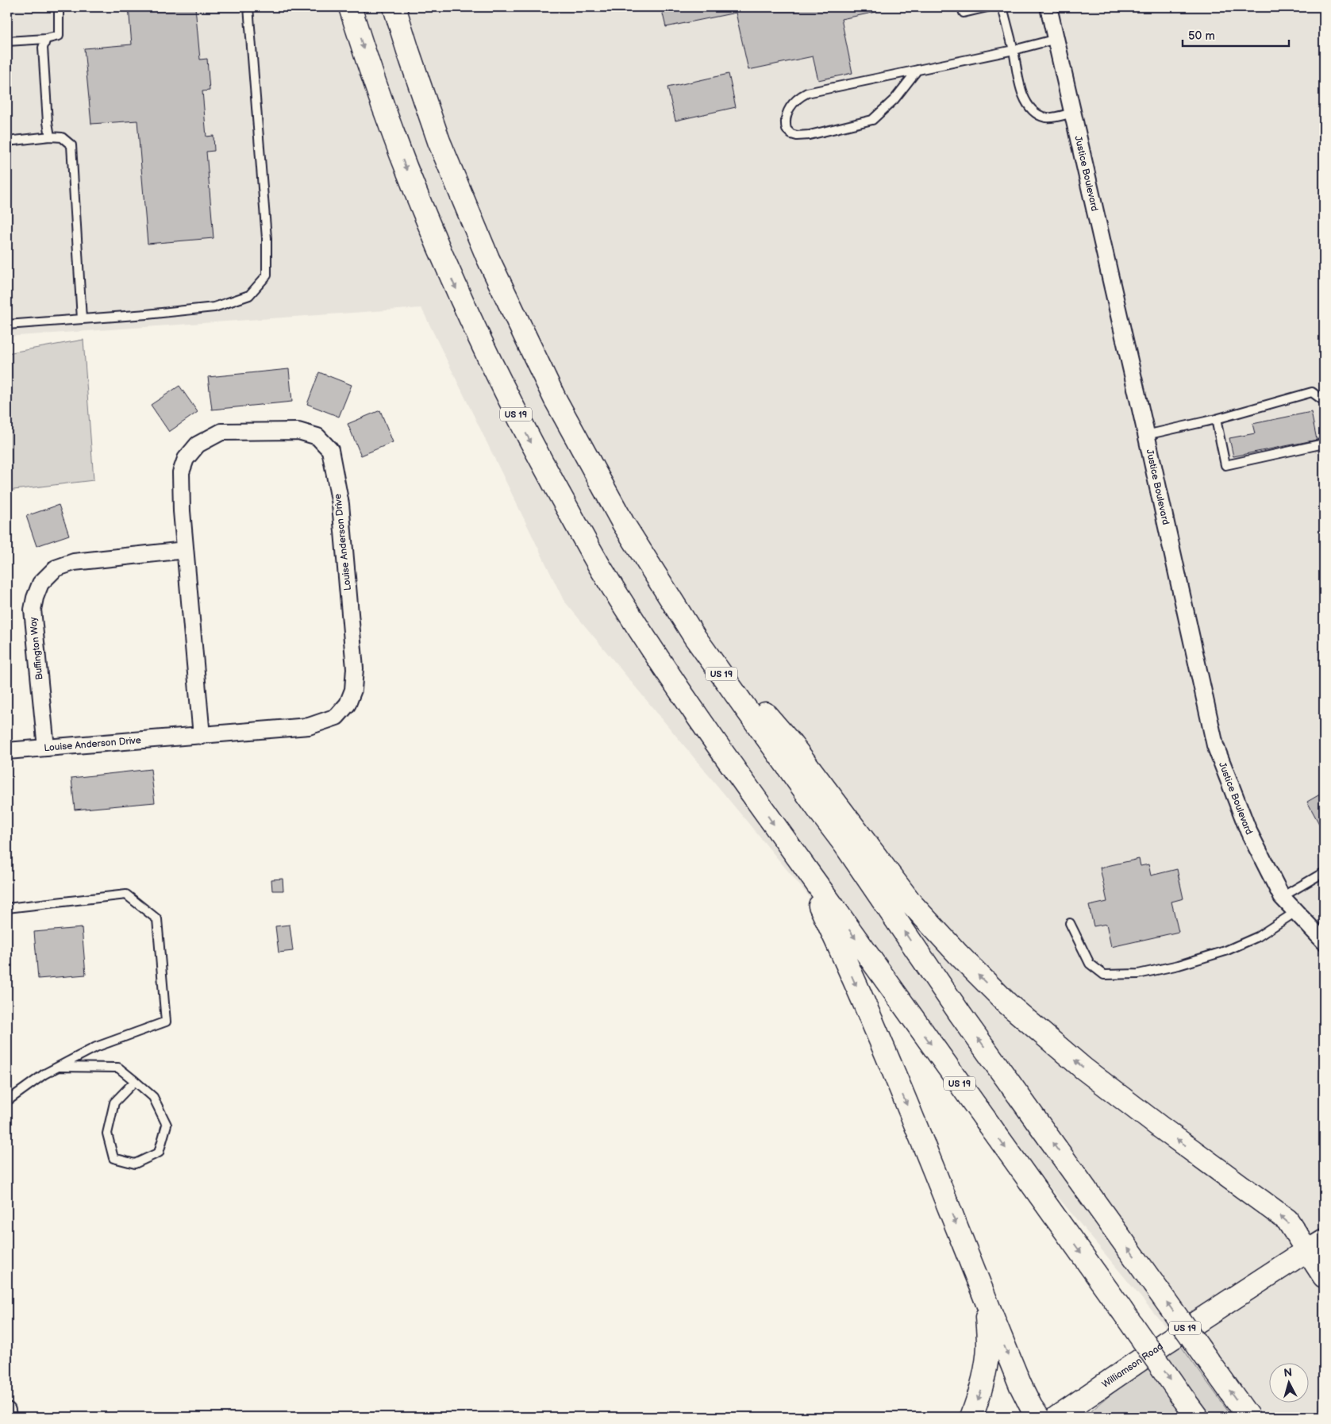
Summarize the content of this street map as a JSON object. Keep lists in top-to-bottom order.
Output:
{
  "streets": {
    "main road": ["US 19", "Williamson Road"],
    "street": ["Justice Boulevard", "Louise Anderson Drive", "Buffington Way"]
  },
  "crossings": [
    ["Louise Anderson Drive", "Buffington Way"]
  ],
  "scale_bar": "50 m",
  "north": "top"
}
